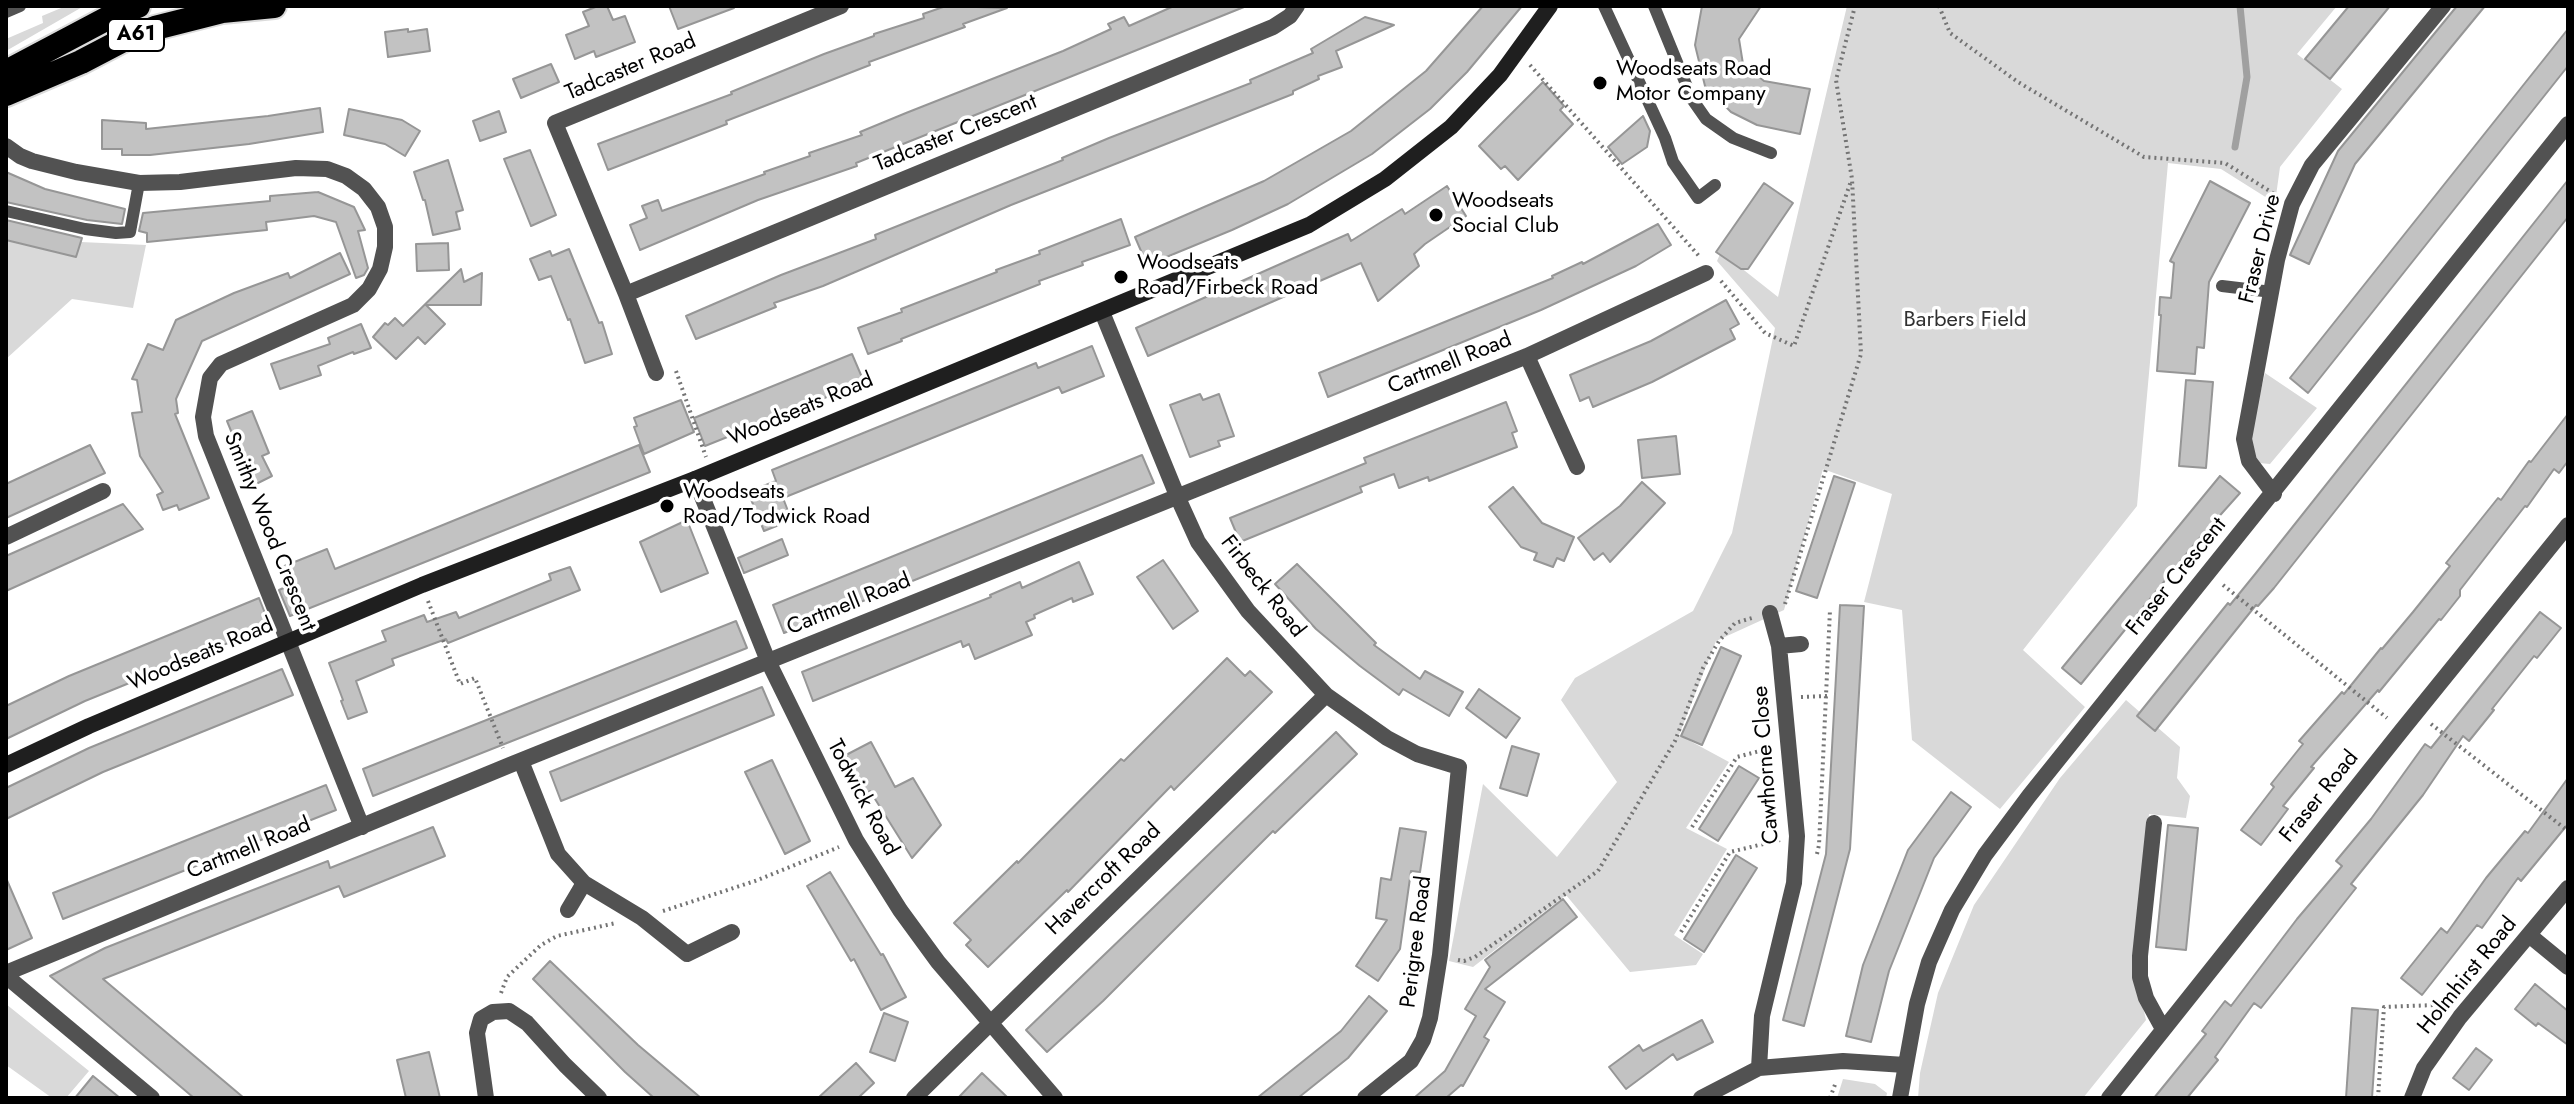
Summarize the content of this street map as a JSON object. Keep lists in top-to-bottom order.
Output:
{
  "streets": {
    "highway": ["A61"],
    "street": [
      "Tadcaster Road",
      "Tadcaster Crescent",
      "Fraser Drive",
      "Cartmell Road",
      "Woodseats Road",
      "Smithy Wood Crescent",
      "Fraser Crescent",
      "Firbeck Road",
      "Cawthorne Close",
      "Fraser Road",
      "Todwick Road",
      "Havercroft Road",
      "Perigree Road",
      "Holmhirst Road"
    ]
  },
  "crossings": [
    ["Tadcaster Road", "Tadcaster Crescent"],
    ["Fraser Drive", "Fraser Crescent"],
    ["Cartmell Road", "Smithy Wood Crescent"],
    ["Cartmell Road", "Firbeck Road"],
    ["Cartmell Road", "Todwick Road"],
    ["Woodseats Road", "Smithy Wood Crescent"],
    ["Woodseats Road", "Firbeck Road"],
    ["Woodseats Road", "Todwick Road"],
    ["Firbeck Road", "Havercroft Road"],
    ["Firbeck Road", "Perigree Road"],
    ["Todwick Road", "Havercroft Road"]
  ],
  "parks": ["Barbers Field"],
  "places": [
    "Woodseats Road Motor Company",
    "Woodseats Social Club",
    "Woodseats Road/Firbeck Road",
    "Woodseats Road/Todwick Road"
  ]
}
